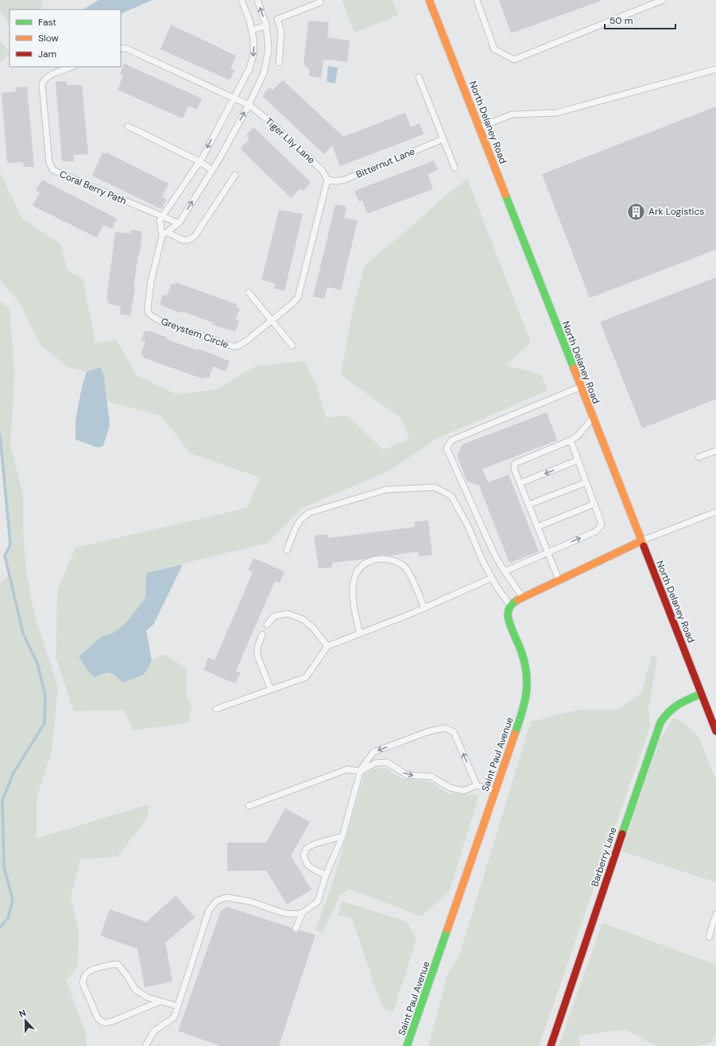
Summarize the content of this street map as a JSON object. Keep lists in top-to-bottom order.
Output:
{
  "streets": {
    "street": ["North Delaney Road", "Saint Paul Avenue", "Barberry Lane"],
    "lane": [
      "Tiger Lily Lane",
      "Bitternut Lane",
      "Coral Berry Path",
      "Greystem Circle"
    ]
  },
  "crossings": [
    ["North Delaney Road", "Barberry Lane"],
    ["Tiger Lily Lane", "Bitternut Lane"],
    ["Tiger Lily Lane", "Greystem Circle"],
    ["Bitternut Lane", "Greystem Circle"],
    ["Coral Berry Path", "Greystem Circle"]
  ],
  "places": {
    "building": ["Ark Logistics"]
  },
  "legend": ["Fast", "Slow", "Jam"],
  "scale_bar": "50 m",
  "north": "top"
}
